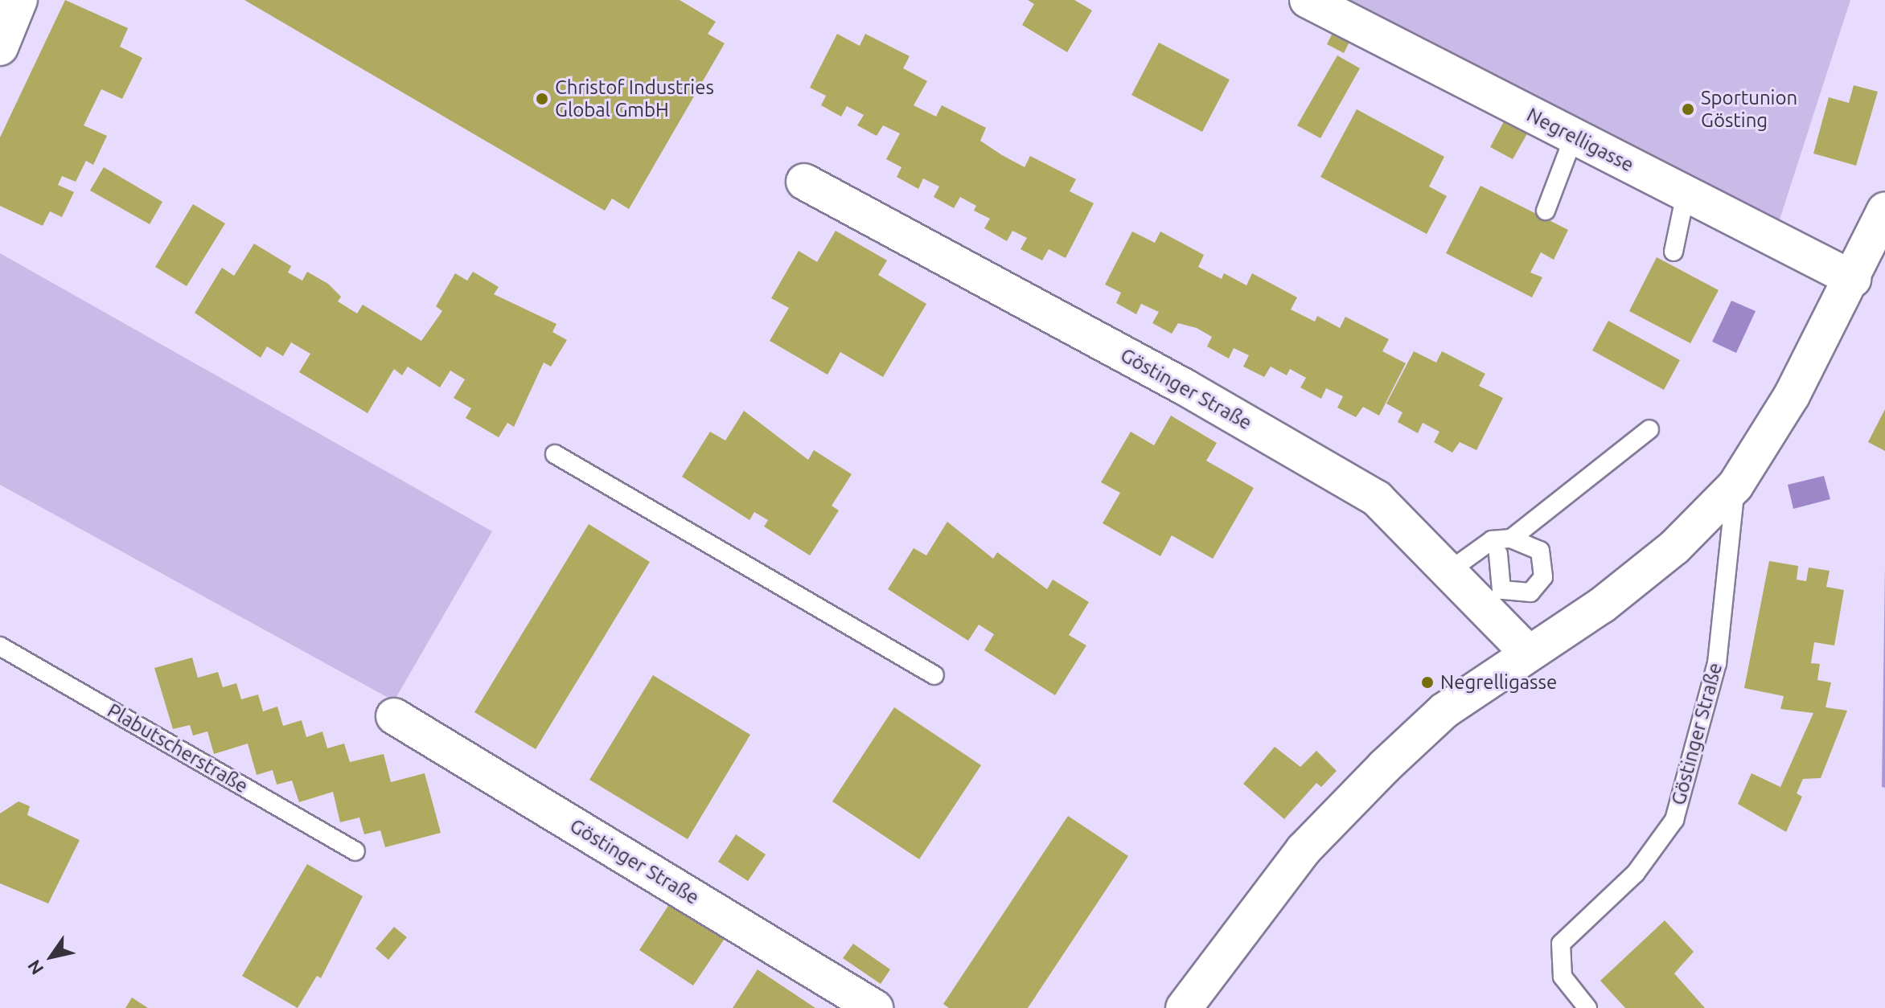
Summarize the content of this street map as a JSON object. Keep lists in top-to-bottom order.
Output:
{
  "streets": {
    "street": ["Negrelligasse", "Göstinger Straße"],
    "lane": ["Plabutscherstraße"]
  },
  "crossings": [
    ["Negrelligasse", "Göstinger Straße"]
  ],
  "places": ["Christof Industries Global GmbH", "Sportunion Gösting", "Negrelligasse"],
  "north": "bottom left"
}
